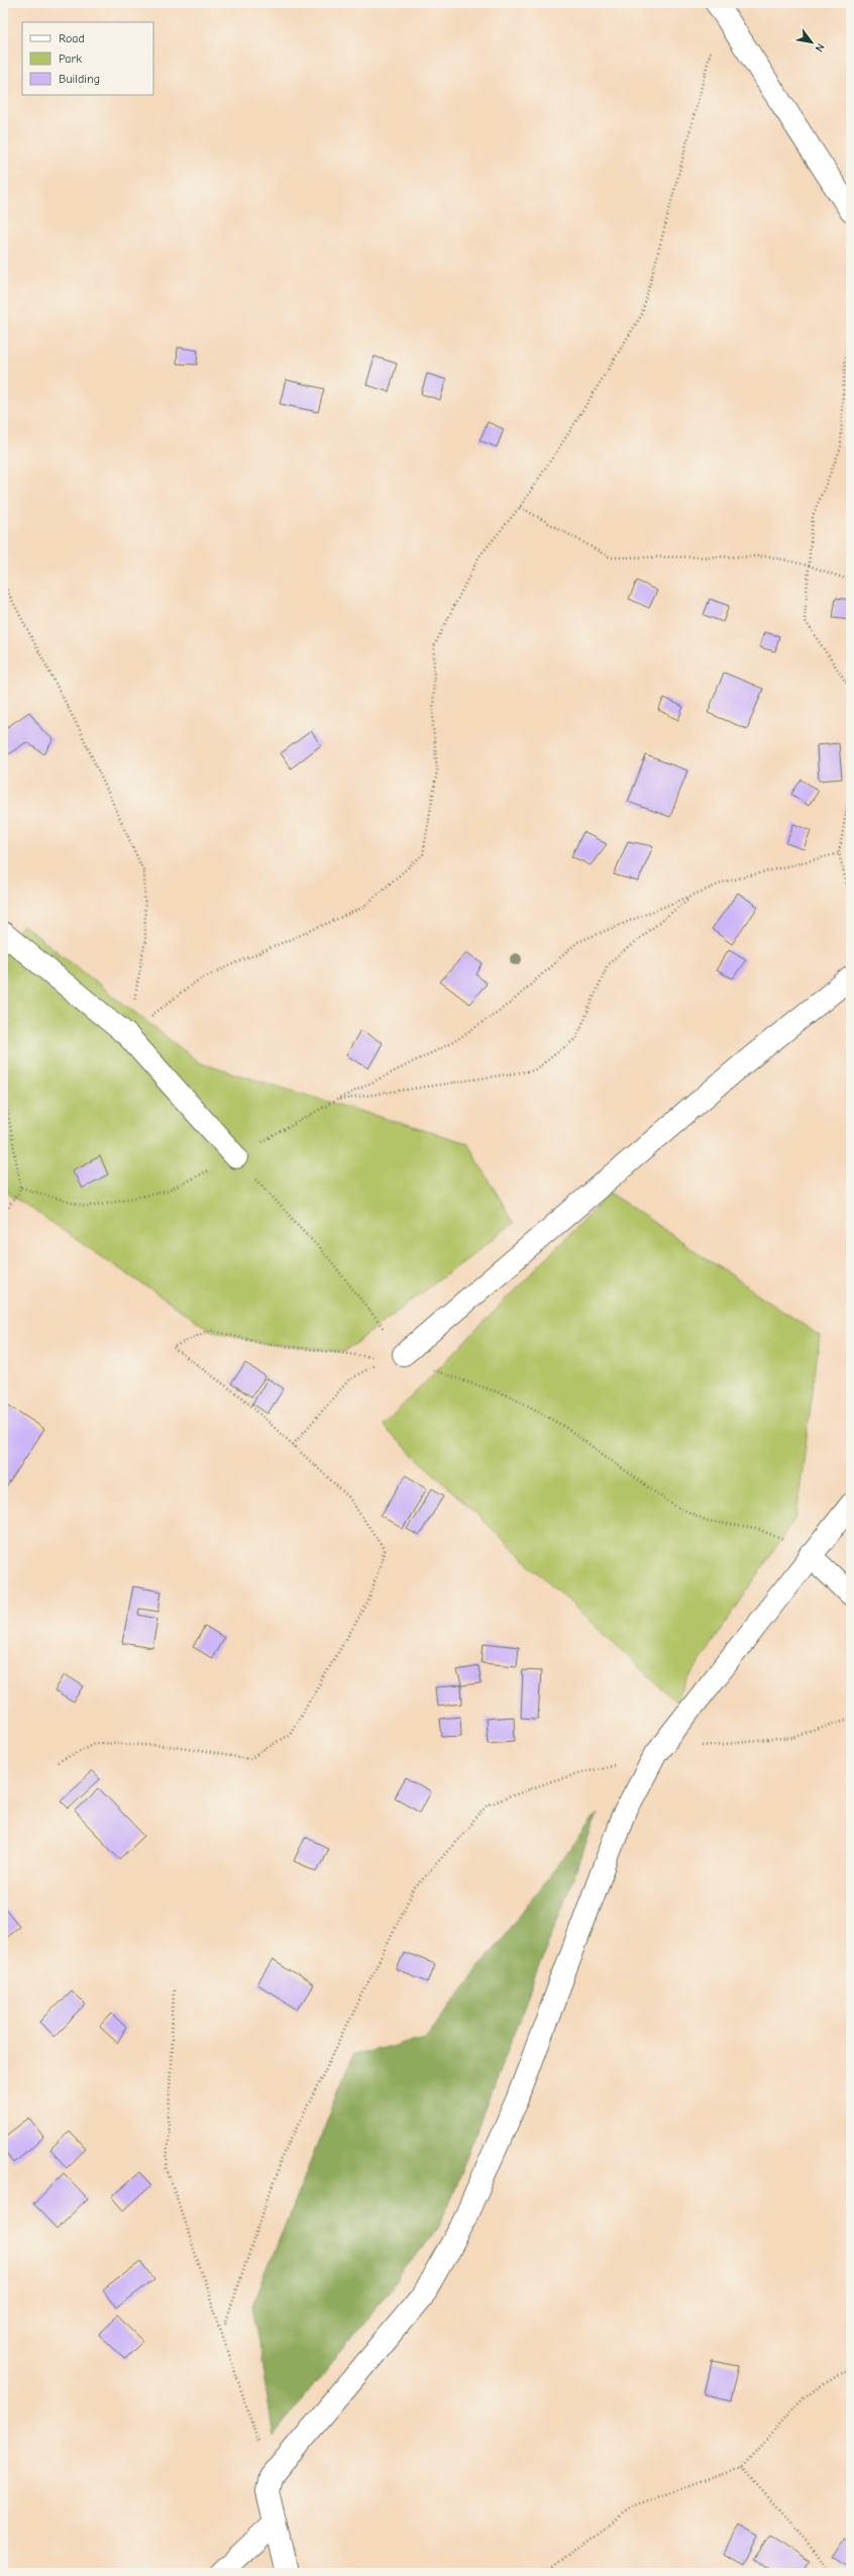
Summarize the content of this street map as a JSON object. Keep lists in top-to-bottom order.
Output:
{
  "legend": ["Road", "Park", "Building"],
  "north": "bottom right"
}
